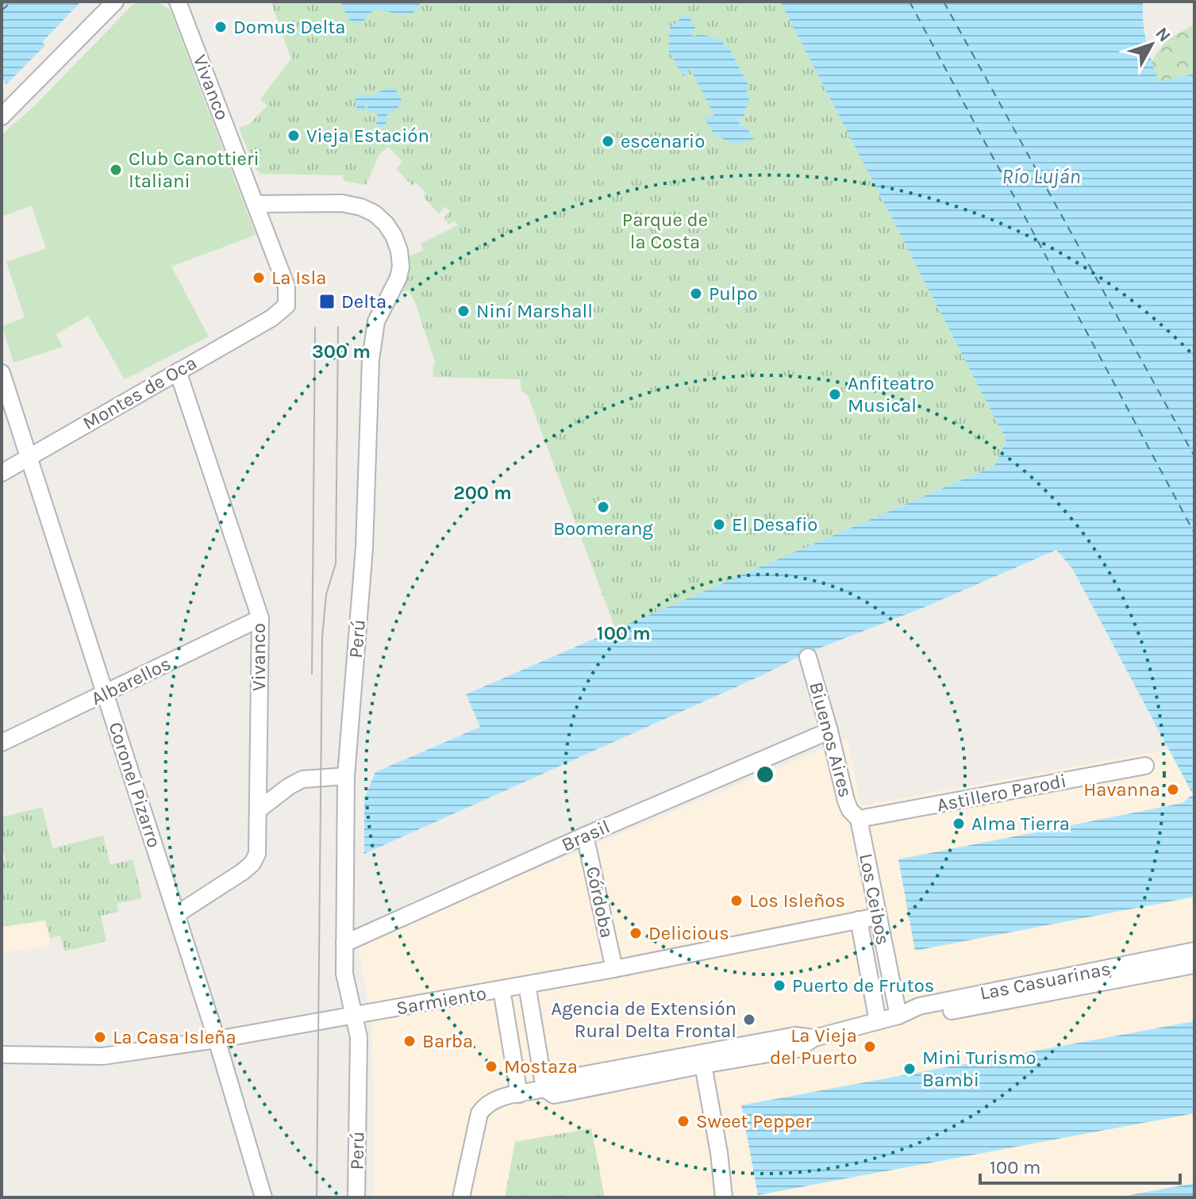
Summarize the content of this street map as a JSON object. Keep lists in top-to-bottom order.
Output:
{
  "streets": {
    "street": [
      "Vivanco",
      "Montes de Oca",
      "Perú",
      "Albarellos",
      "Biuenos Aires",
      "Coronel Pizarro",
      "Astillero Parodi",
      "Brasil",
      "Los Ceibos",
      "Córdoba",
      "Las Casuarinas",
      "Sarmiento"
    ]
  },
  "crossings": [
    ["Vivanco", "Montes de Oca"],
    ["Vivanco", "Perú"],
    ["Vivanco", "Albarellos"],
    ["Vivanco", "Coronel Pizarro"],
    ["Montes de Oca", "Coronel Pizarro"],
    ["Perú", "Brasil"],
    ["Perú", "Sarmiento"],
    ["Albarellos", "Coronel Pizarro"],
    ["Biuenos Aires", "Astillero Parodi"],
    ["Biuenos Aires", "Brasil"],
    ["Biuenos Aires", "Los Ceibos"],
    ["Coronel Pizarro", "Sarmiento"],
    ["Astillero Parodi", "Los Ceibos"],
    ["Brasil", "Córdoba"],
    ["Los Ceibos", "Las Casuarinas"],
    ["Los Ceibos", "Sarmiento"],
    ["Córdoba", "Sarmiento"]
  ],
  "water": ["Río Luján"],
  "parks": ["Parque de la Costa"],
  "places": {
    "other": [
      "Domus Delta",
      "Vieja Estación",
      "escenario",
      "Club Canottieri Italiani",
      "La Isla",
      "Pulpo",
      "Niní Marshall",
      "Anfiteatro Musical",
      "Boomerang",
      "El Desafio",
      "Havanna",
      "Alma Tierra",
      "Los Isleños",
      "Delicious",
      "Puerto de Frutos",
      "Agencia de Extensión Rural Delta Frontal",
      "La Casa Isleña",
      "Barba",
      "La Vieja del Puerto",
      "Mostaza",
      "Mini Turismo Bambi",
      "Sweet Pepper"
    ],
    "transit": ["Delta"]
  },
  "scale_bar": "100 m",
  "north": "top right",
  "rings": ["300 m", "200 m", "100 m"]
}
